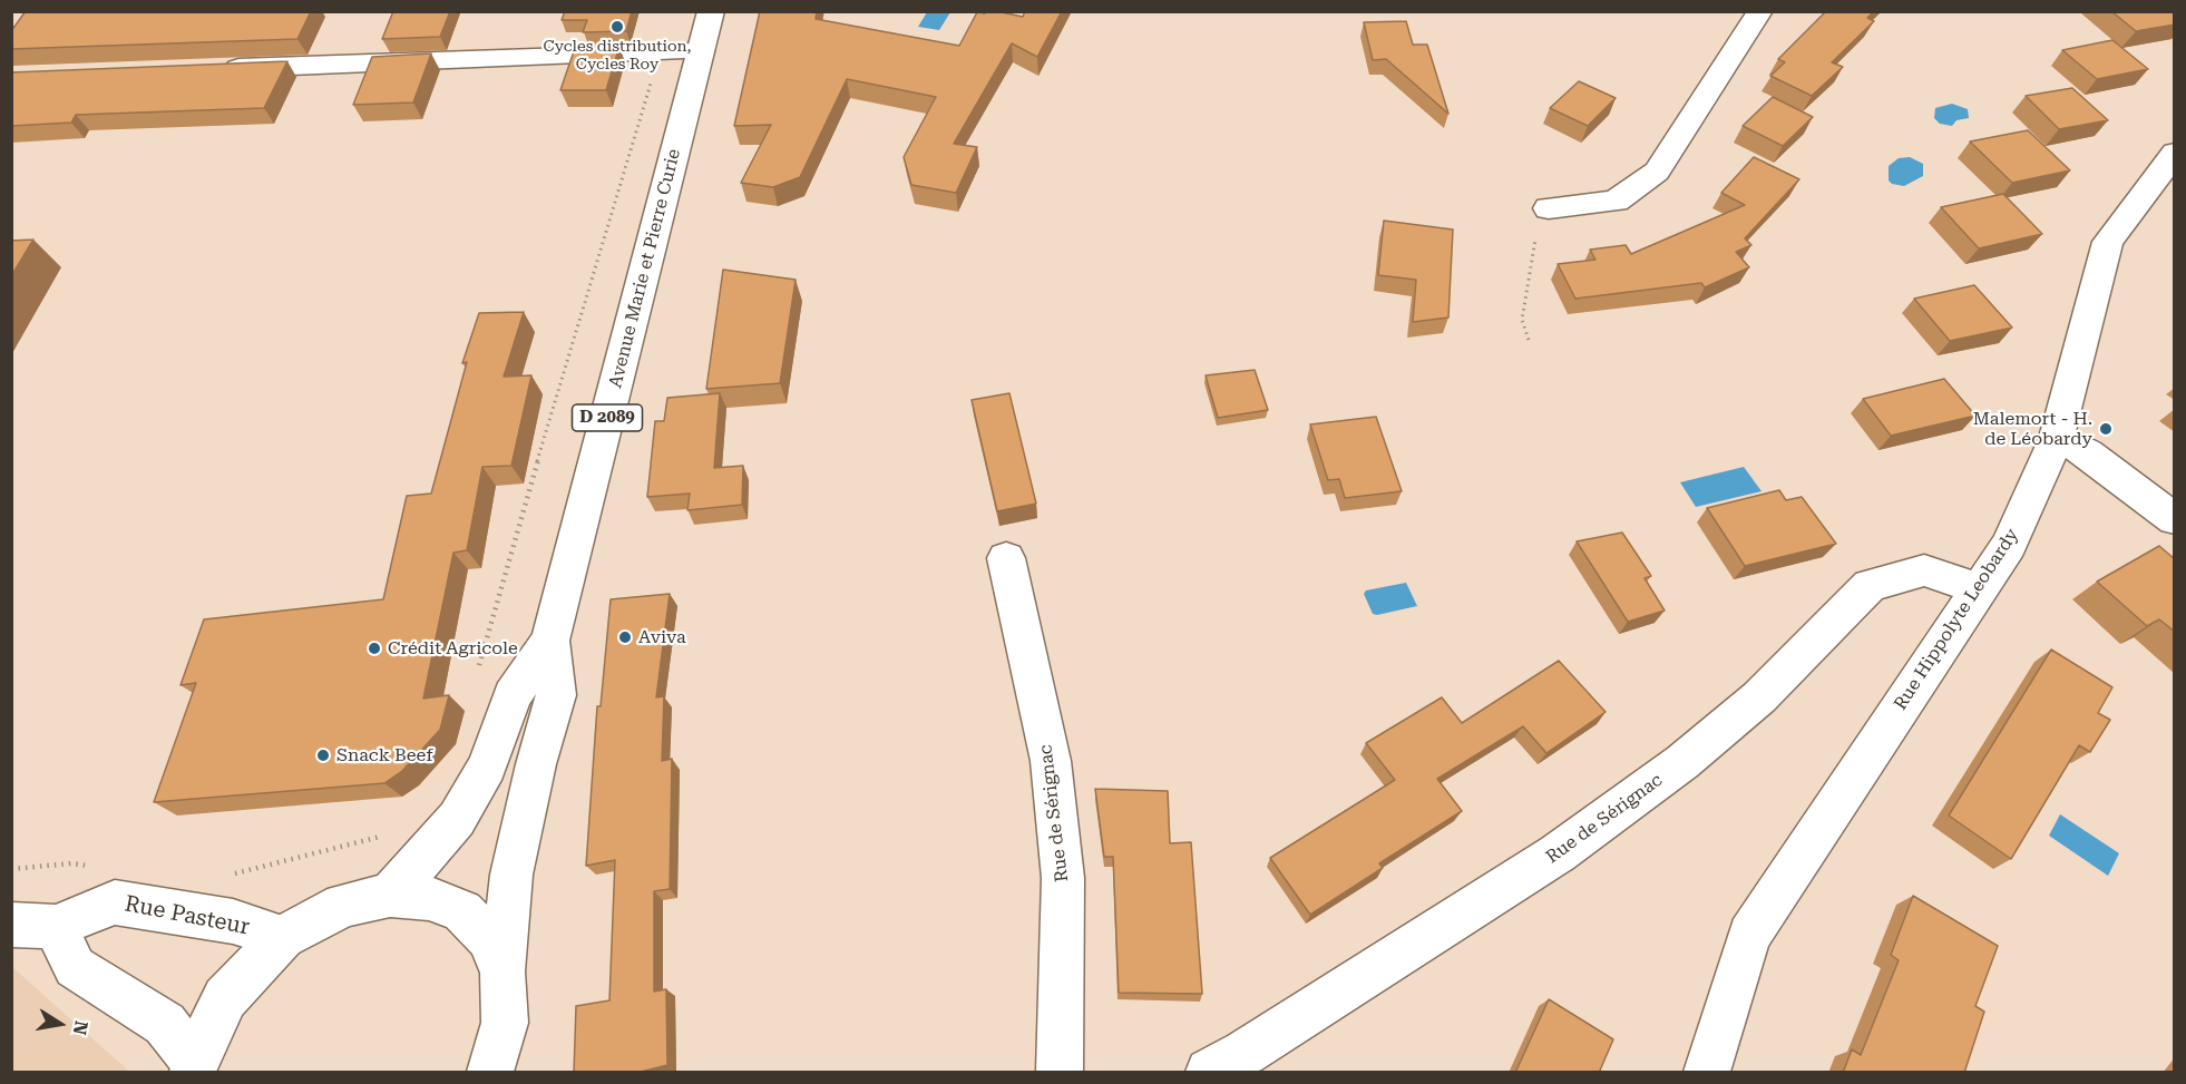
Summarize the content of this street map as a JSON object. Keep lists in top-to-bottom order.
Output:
{
  "streets": {
    "street": [
      "Avenue Marie et Pierre Curie",
      "D 2089",
      "Rue Hippolyte Leobardy",
      "Rue de Sérignac",
      "Rue Pasteur"
    ]
  },
  "crossings": [
    ["Rue Hippolyte Leobardy", "Rue de Sérignac"]
  ],
  "places": [
    "Cycles distribution, Cycles Roy",
    "Malemort - H. de Léobardy",
    "Aviva",
    "Crédit Agricole",
    "Snack Beef"
  ],
  "north": "right"
}
